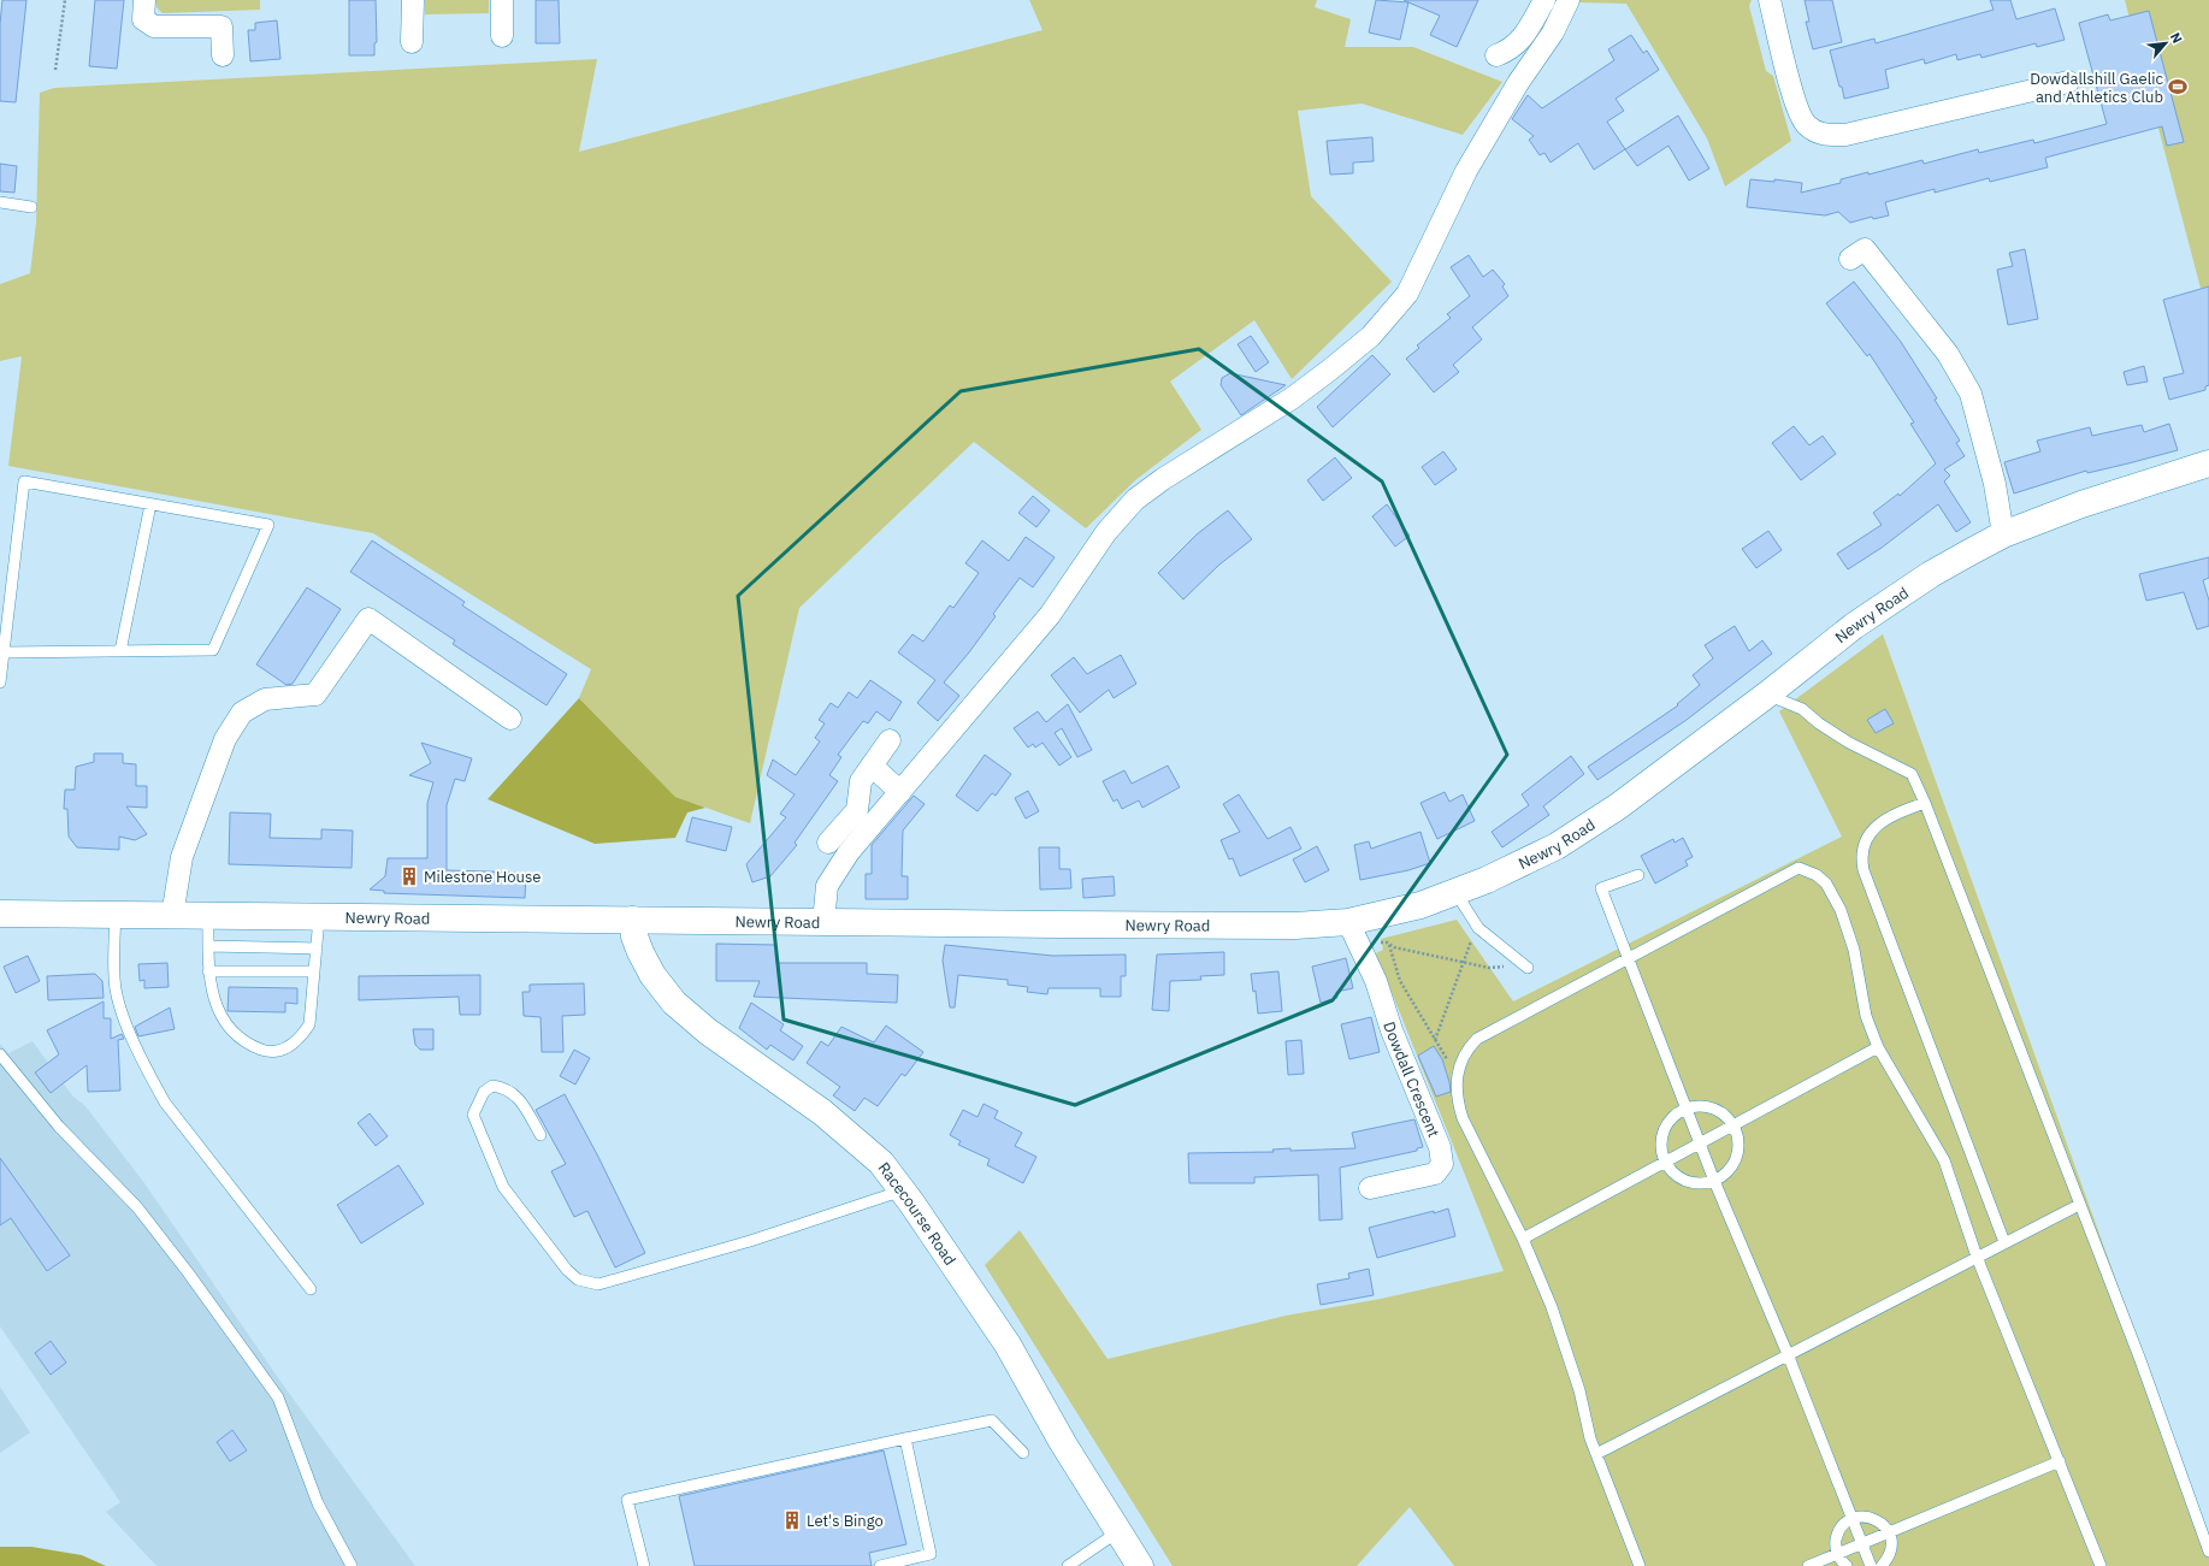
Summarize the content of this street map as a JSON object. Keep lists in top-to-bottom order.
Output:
{
  "streets": {
    "main road": ["Newry Road", "Racecourse Road"],
    "street": ["Dowdall Crescent"]
  },
  "crossings": [
    ["Newry Road", "Dowdall Crescent"],
    ["Newry Road", "Racecourse Road"]
  ],
  "places": {
    "sports": ["Dowdallshill Gaelic and Athletics Club"],
    "building": ["Milestone House", "Let's Bingo"]
  },
  "north": "top right"
}
